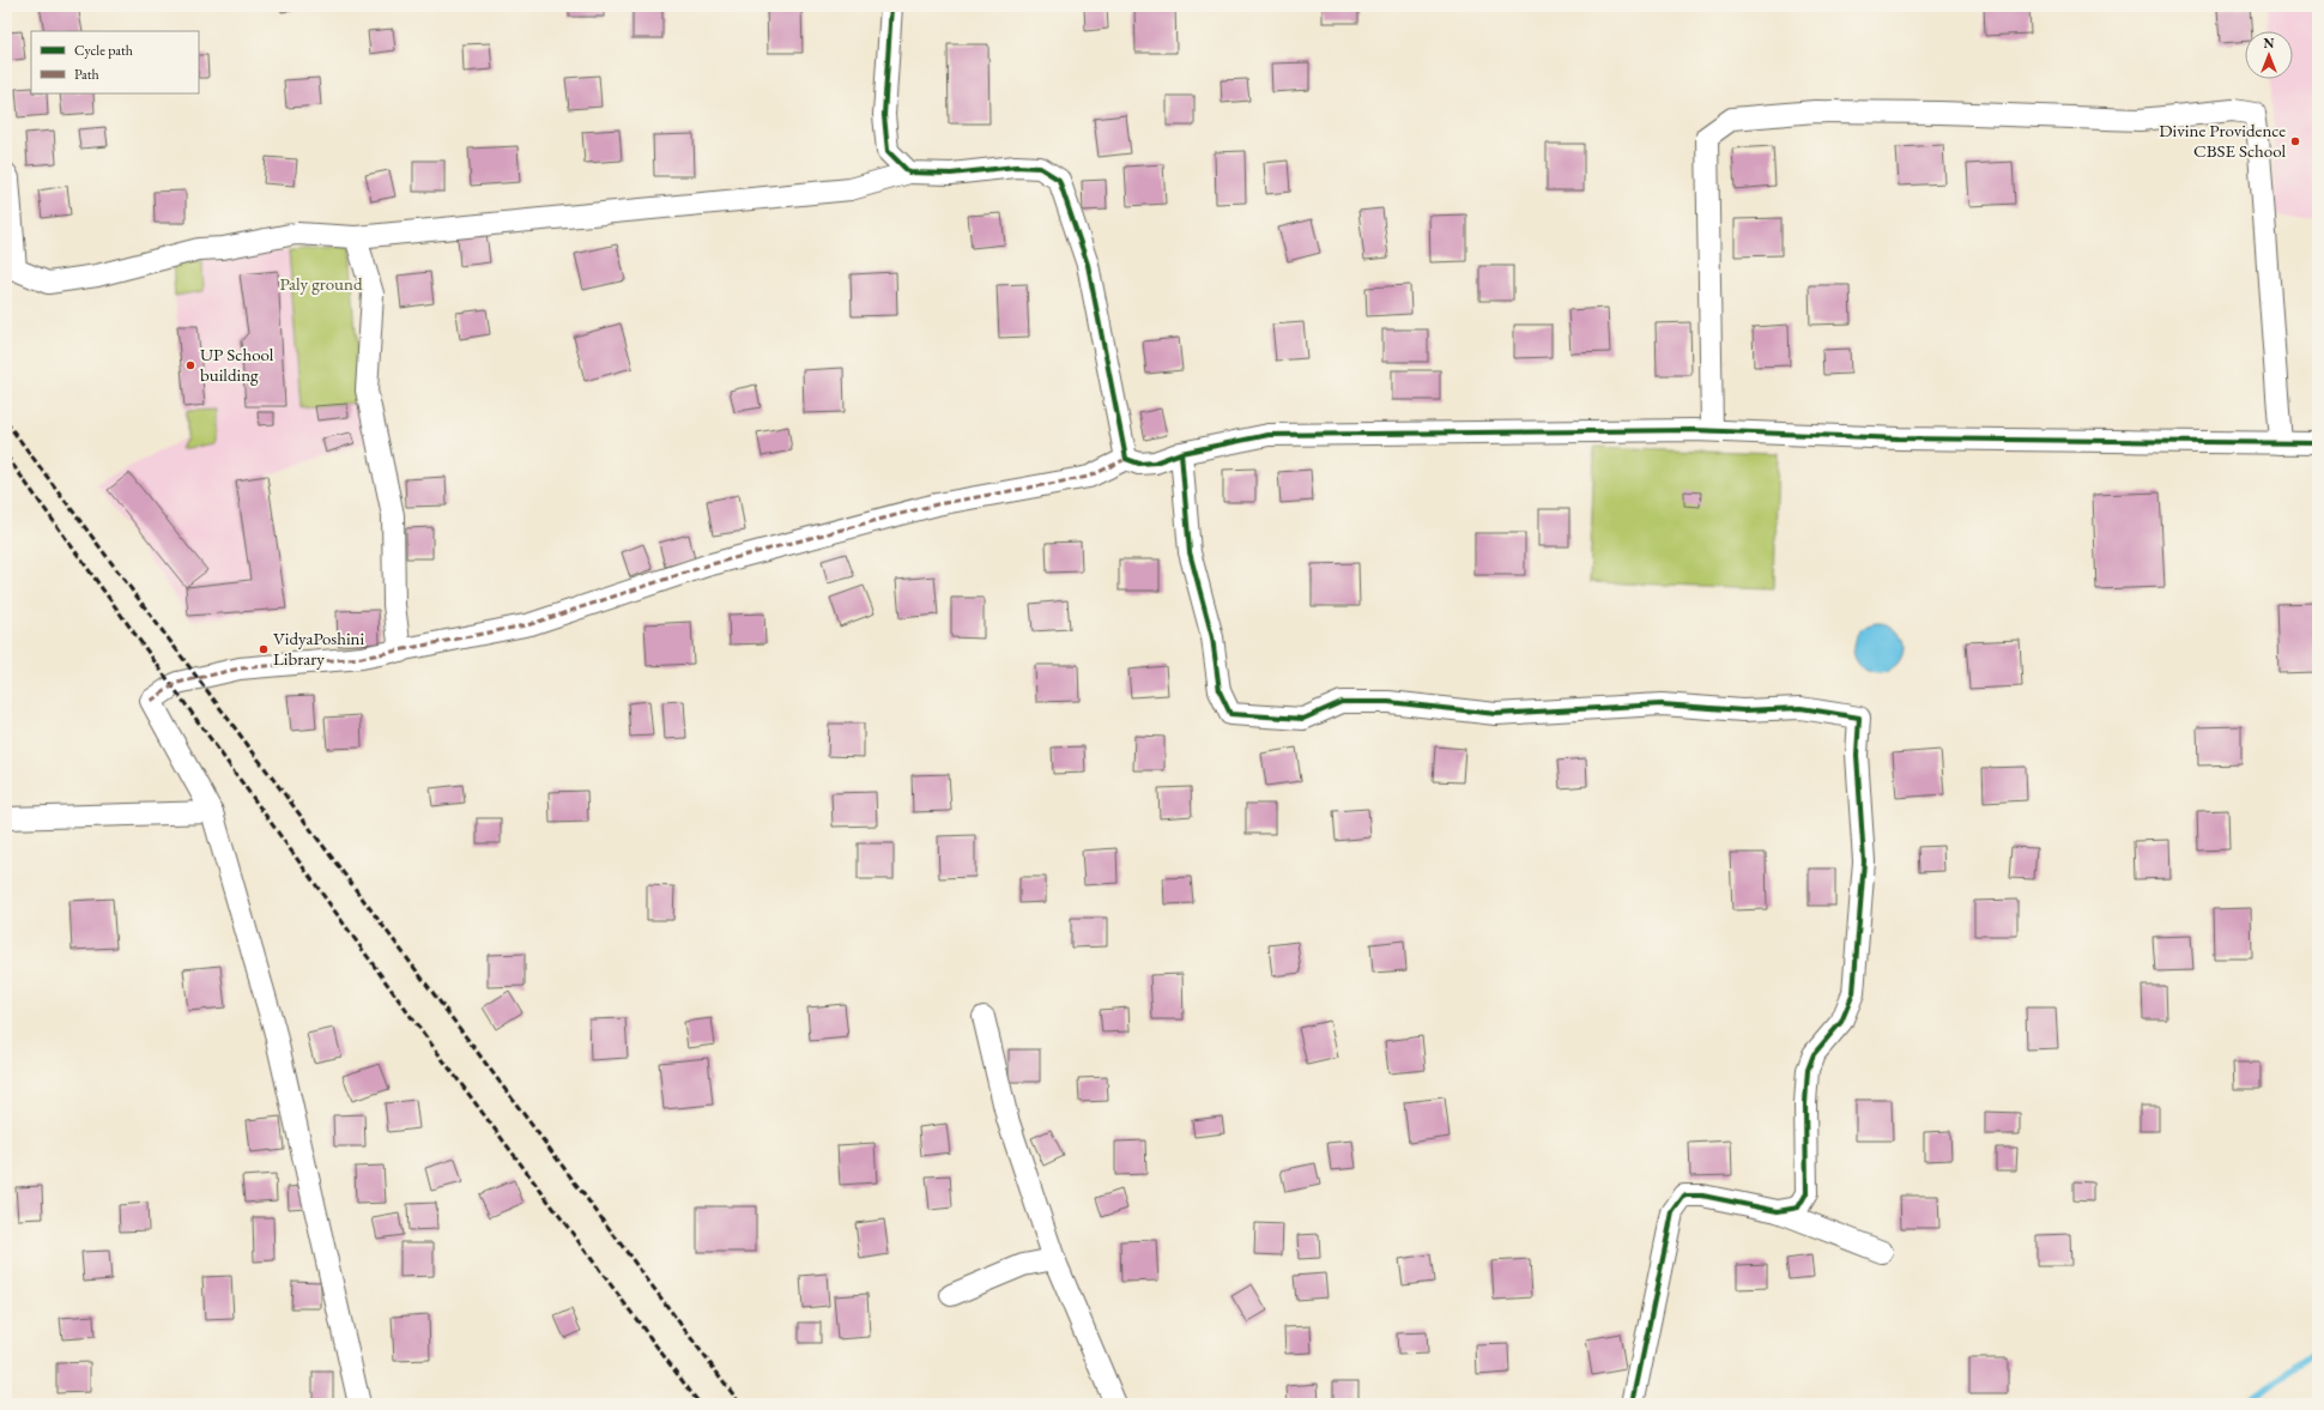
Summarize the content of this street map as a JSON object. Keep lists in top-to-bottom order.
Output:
{
  "parks": ["Paly ground"],
  "places": ["Divine Providence CBSE School", "UP School building", "VidyaPoshini Library"],
  "legend": ["Cycle path", "Path"],
  "north": "top"
}
